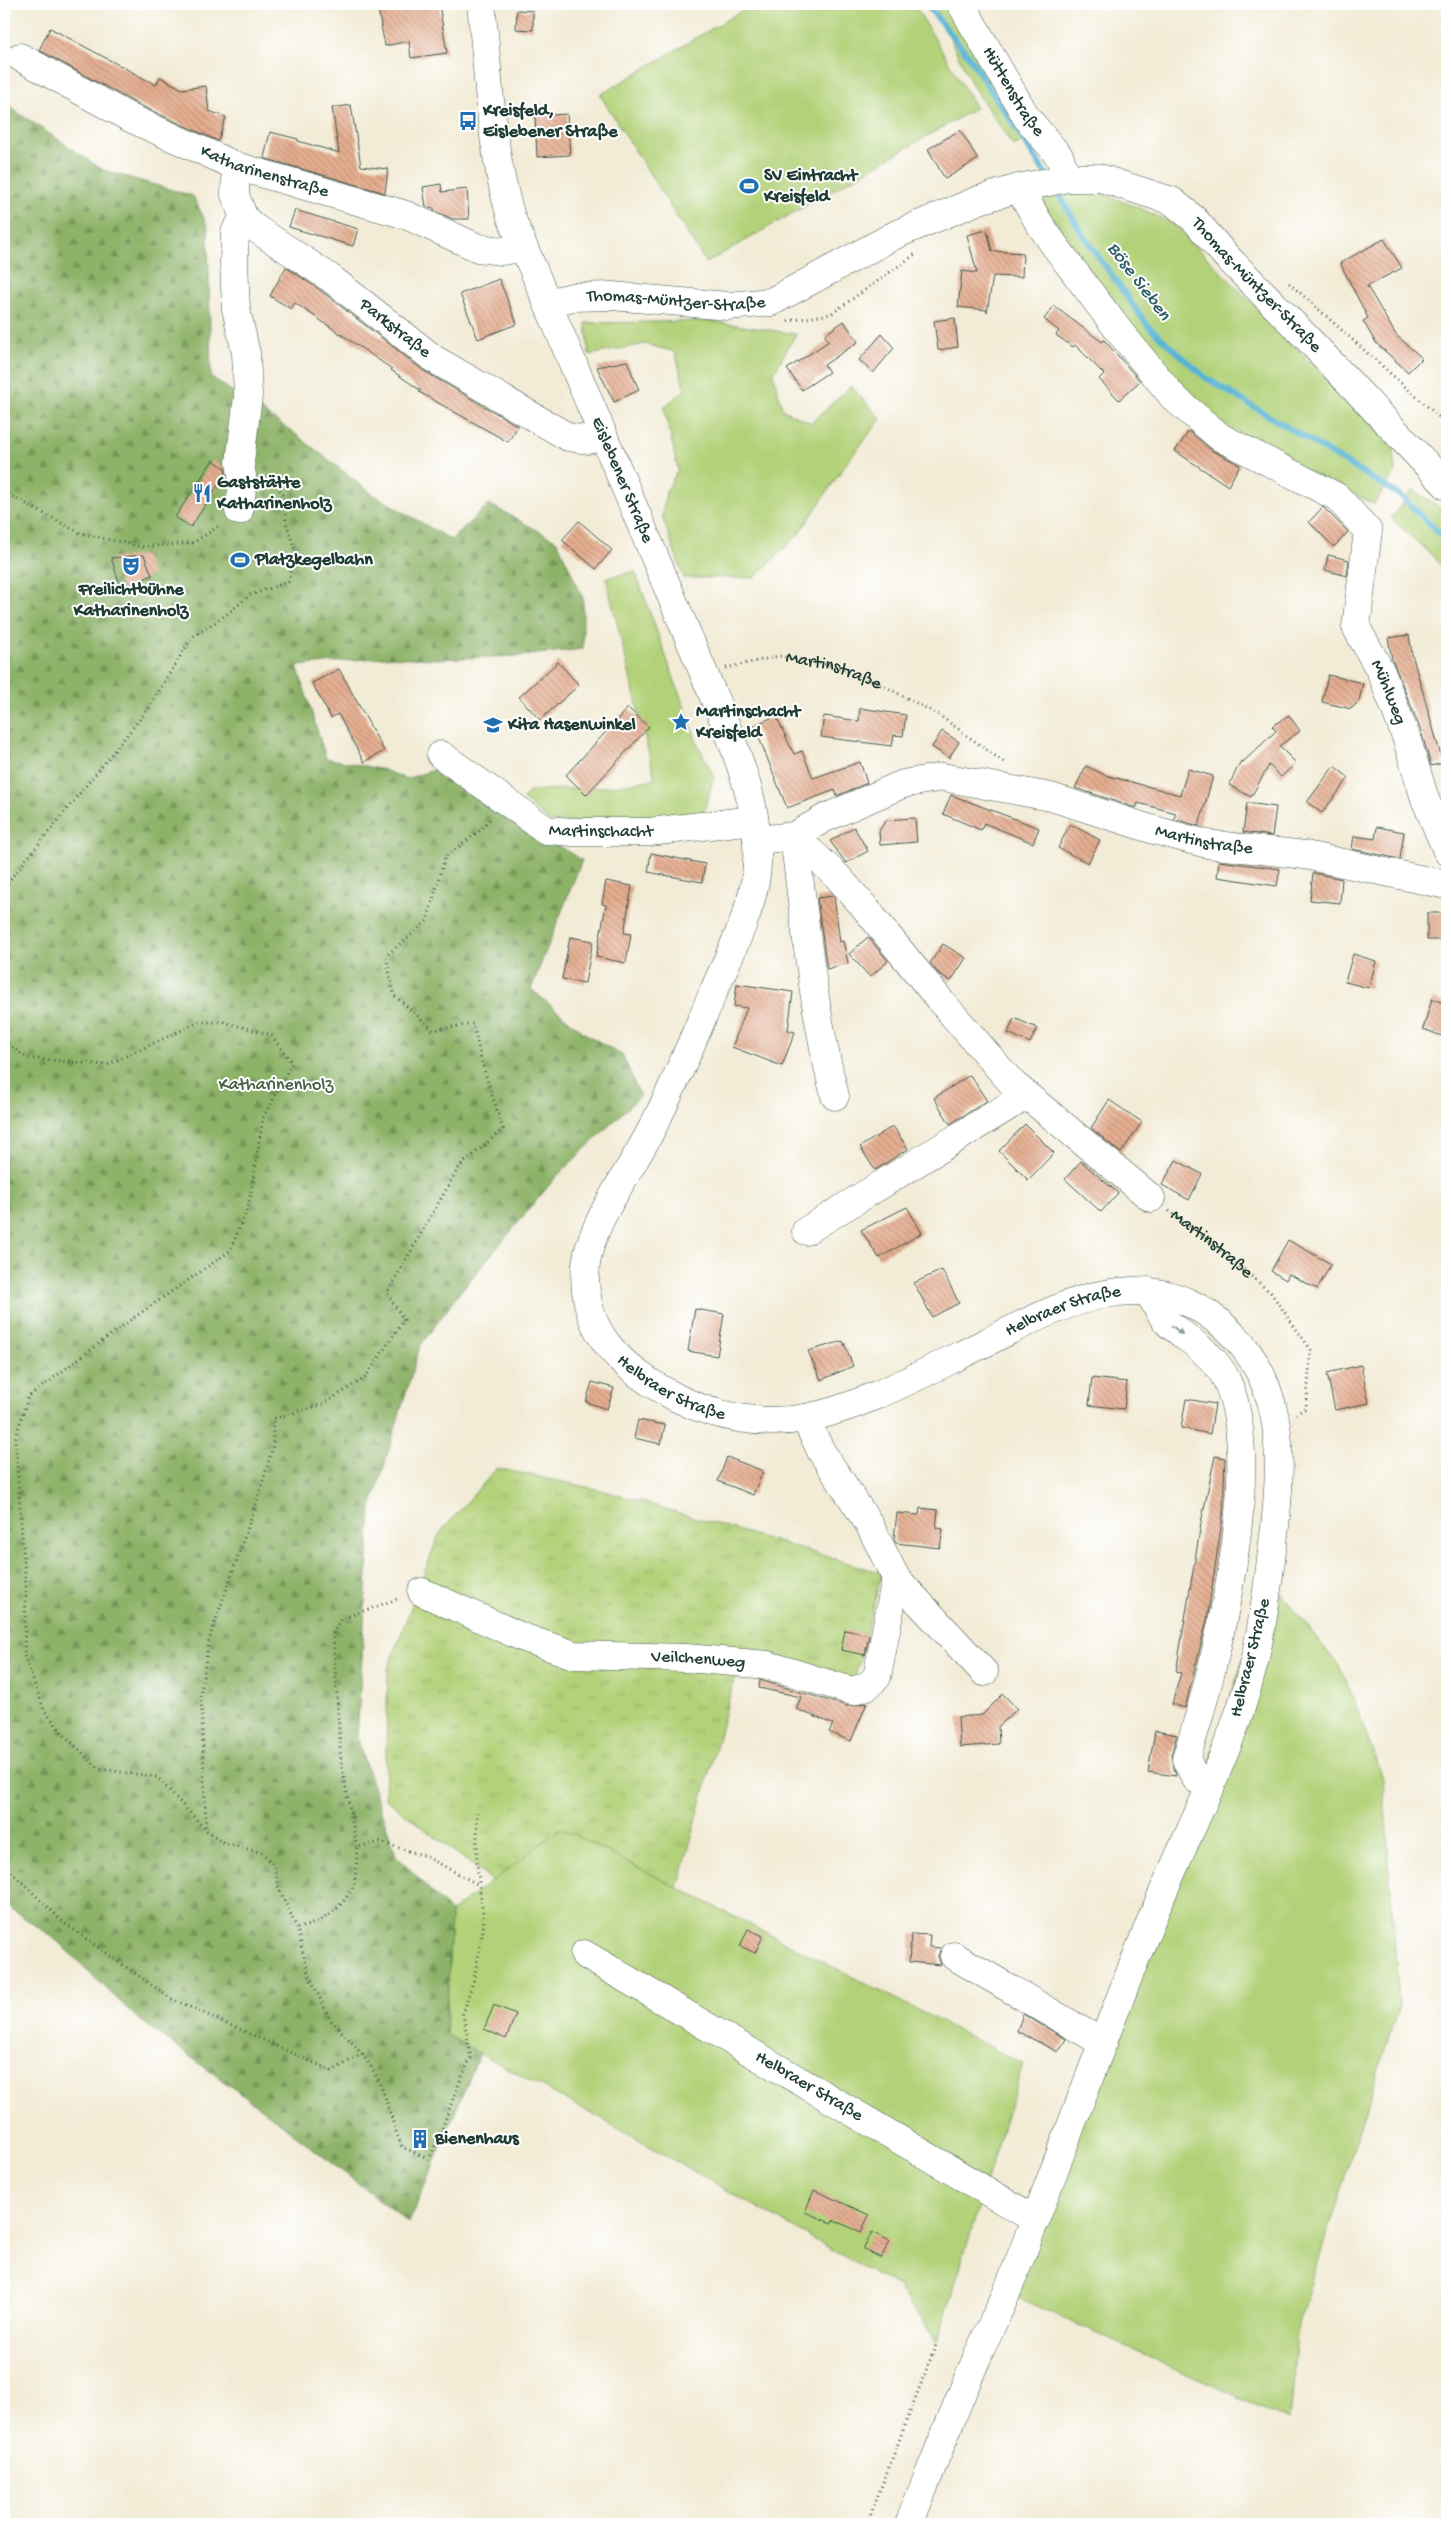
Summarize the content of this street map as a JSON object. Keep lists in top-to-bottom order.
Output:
{
  "streets": {
    "street": [
      "Hüttenstraße",
      "Katharinenstraße",
      "Thomas-Müntzer-Straße",
      "Parkstraße",
      "Eislebener Straße",
      "Martinstraße",
      "Mühlweg",
      "Martinschacht",
      "Helbraer Straße",
      "Veilchenweg"
    ]
  },
  "crossings": [
    ["Hüttenstraße", "Thomas-Müntzer-Straße"],
    ["Hüttenstraße", "Mühlweg"],
    ["Katharinenstraße", "Eislebener Straße"],
    ["Thomas-Müntzer-Straße", "Eislebener Straße"],
    ["Thomas-Müntzer-Straße", "Mühlweg"],
    ["Parkstraße", "Eislebener Straße"],
    ["Eislebener Straße", "Martinstraße"],
    ["Eislebener Straße", "Martinschacht"],
    ["Eislebener Straße", "Helbraer Straße"],
    ["Martinstraße", "Martinschacht"],
    ["Martinstraße", "Helbraer Straße"]
  ],
  "water": ["Böse Sieben"],
  "parks": ["Katharinenholz"],
  "places": {
    "bus stop": ["Kreisfeld, Eislebener Straße"],
    "sports": ["SV Eintracht Kreisfeld", "Platzkegelbahn"],
    "restaurant": ["Gaststätte Katharinenholz"],
    "theatre": ["Freilichtbühne Katharinenholz"],
    "place": ["Martinschacht Kreisfeld"],
    "school or university": ["Kita Hasenwinkel"],
    "building": ["Bienenhaus"]
  }
}
